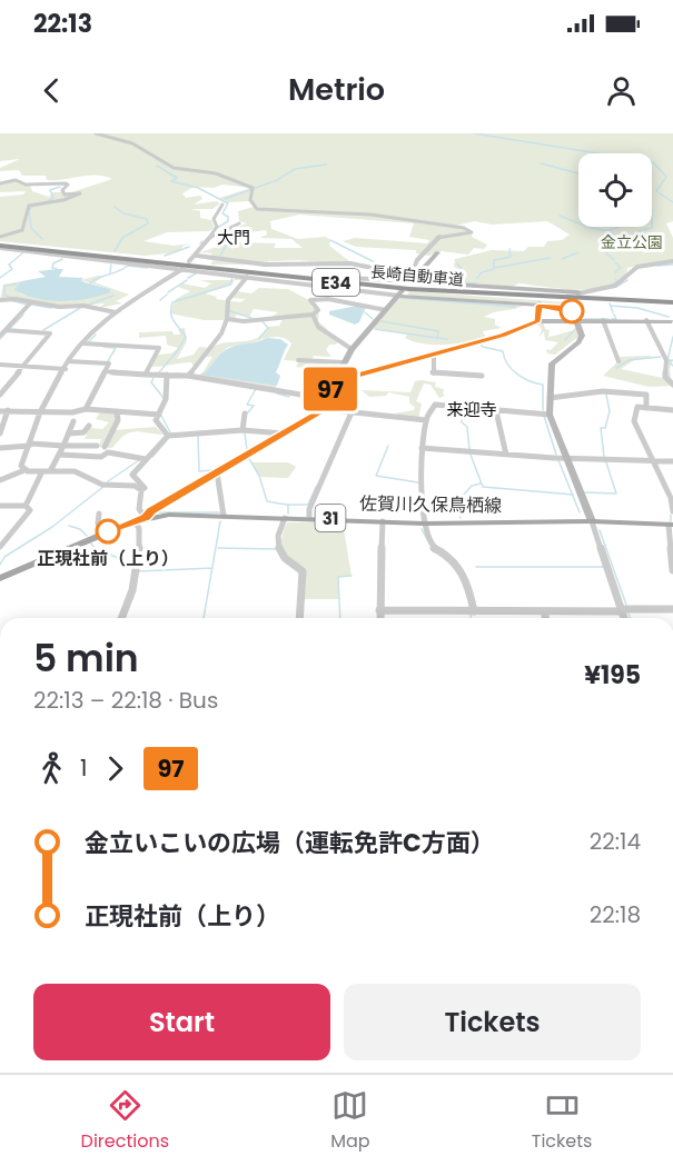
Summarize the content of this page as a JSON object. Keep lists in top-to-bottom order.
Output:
{
  "streets": {
    "highway": ["長崎自動車道", "E34"],
    "main road": ["佐賀川久保鳥栖線", "31"]
  },
  "districts": ["大門", "来迎寺"],
  "parks": ["金立公園"],
  "places": ["正現社前（上り）"],
  "lines": ["bus line 97"],
  "page": {
    "status": "22:13",
    "header": "Metrio",
    "on_map": "97",
    "heading": ["5 min", "22:13 – 22:18 · Bus", "¥195"],
    "legs": ["1", "97"],
    "list": [
      {
        "name": "金立いこいの広場（運転免許C方面）",
        "value": "22:14"
      },
      {
        "name": "正現社前（上り）",
        "value": "22:18"
      }
    ],
    "buttons": ["Start", "Tickets"],
    "tabs": ["Directions", "Map", "Tickets"]
  }
}
